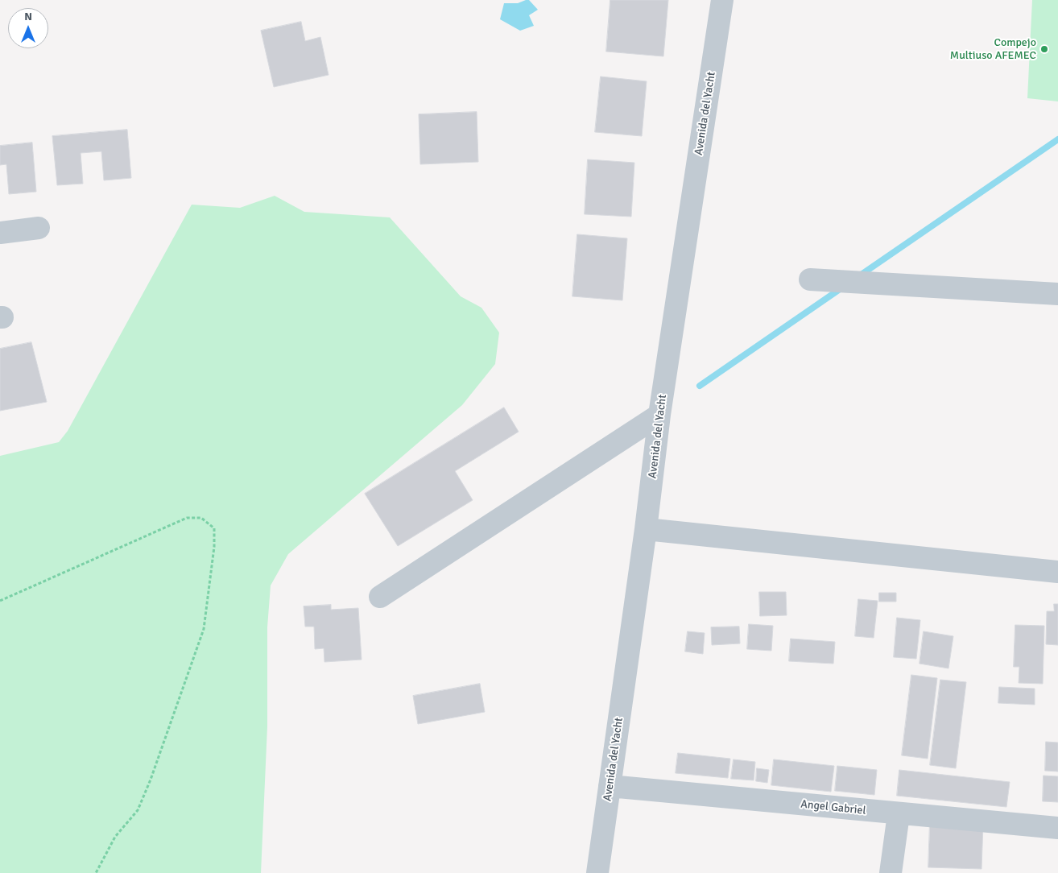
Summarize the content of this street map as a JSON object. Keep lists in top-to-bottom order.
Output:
{
  "streets": {
    "street": ["Avenida del Yacht", "Angel Gabriel"]
  },
  "crossings": [
    ["Avenida del Yacht", "Angel Gabriel"]
  ],
  "places": ["Compejo Multiuso AFEMEC"],
  "north": "top"
}
